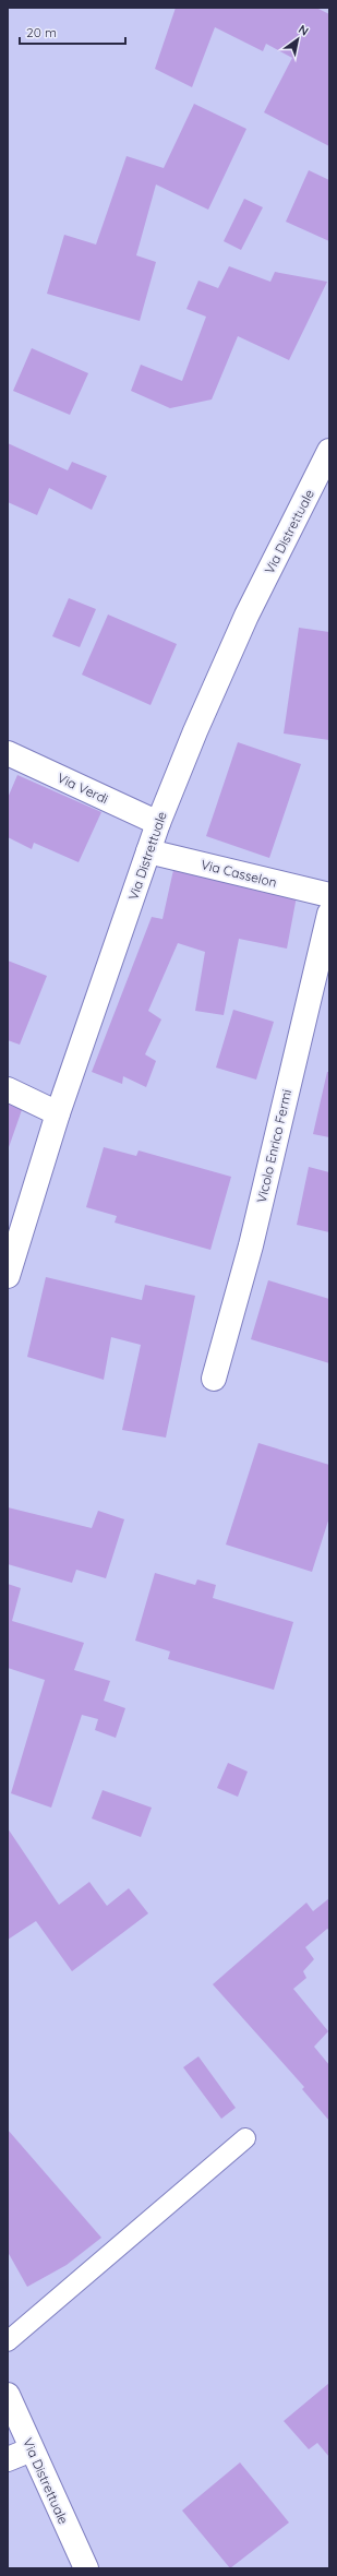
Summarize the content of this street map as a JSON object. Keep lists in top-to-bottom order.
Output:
{
  "streets": {
    "main road": [
      "Via Distrettuale",
      "Via Verdi",
      "Via Casselon",
      "Vicolo Enrico Fermi"
    ]
  },
  "crossings": [
    ["Via Distrettuale", "Via Verdi"],
    ["Via Distrettuale", "Via Casselon"]
  ],
  "scale_bar": "20 m",
  "north": "top right"
}
